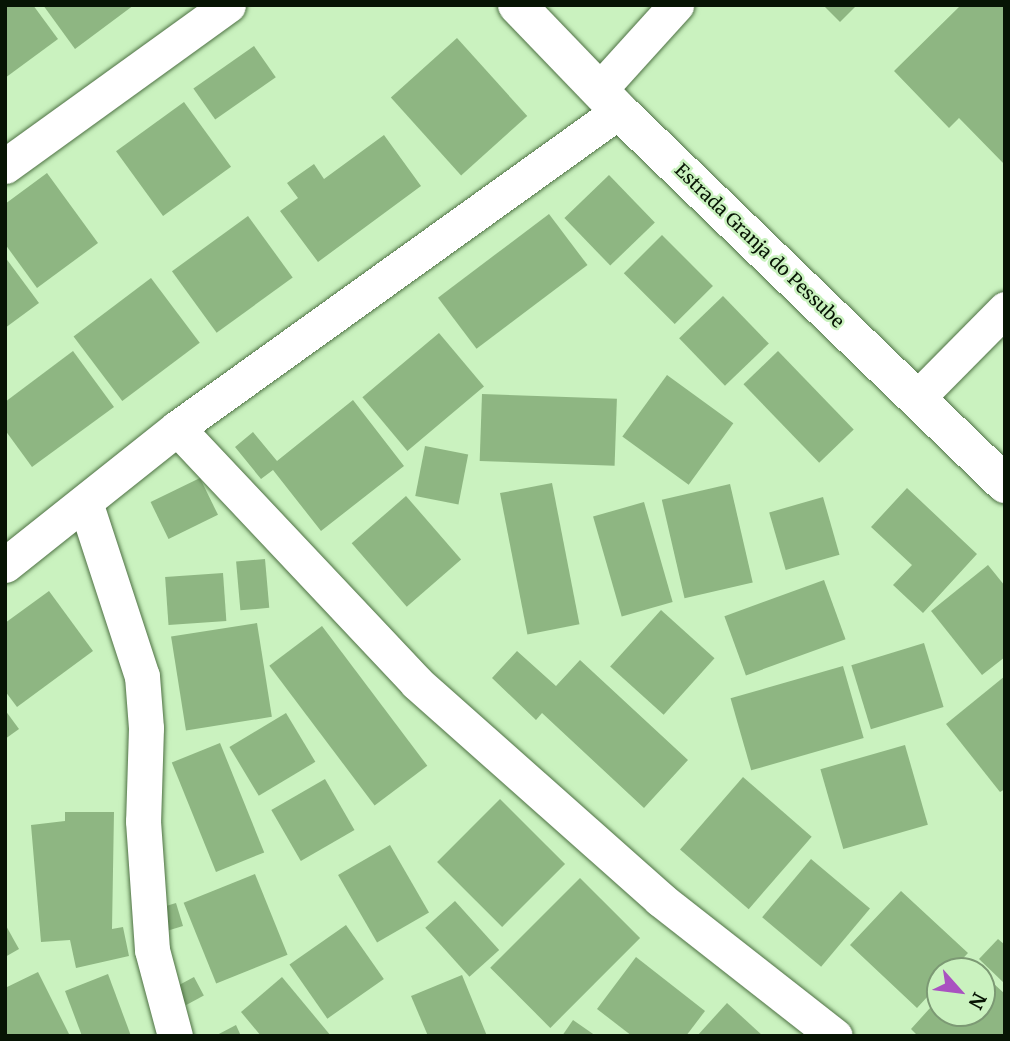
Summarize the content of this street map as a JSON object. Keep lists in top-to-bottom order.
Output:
{
  "streets": {
    "main road": ["Estrada Granja do Pessube"]
  },
  "north": "bottom right"
}
